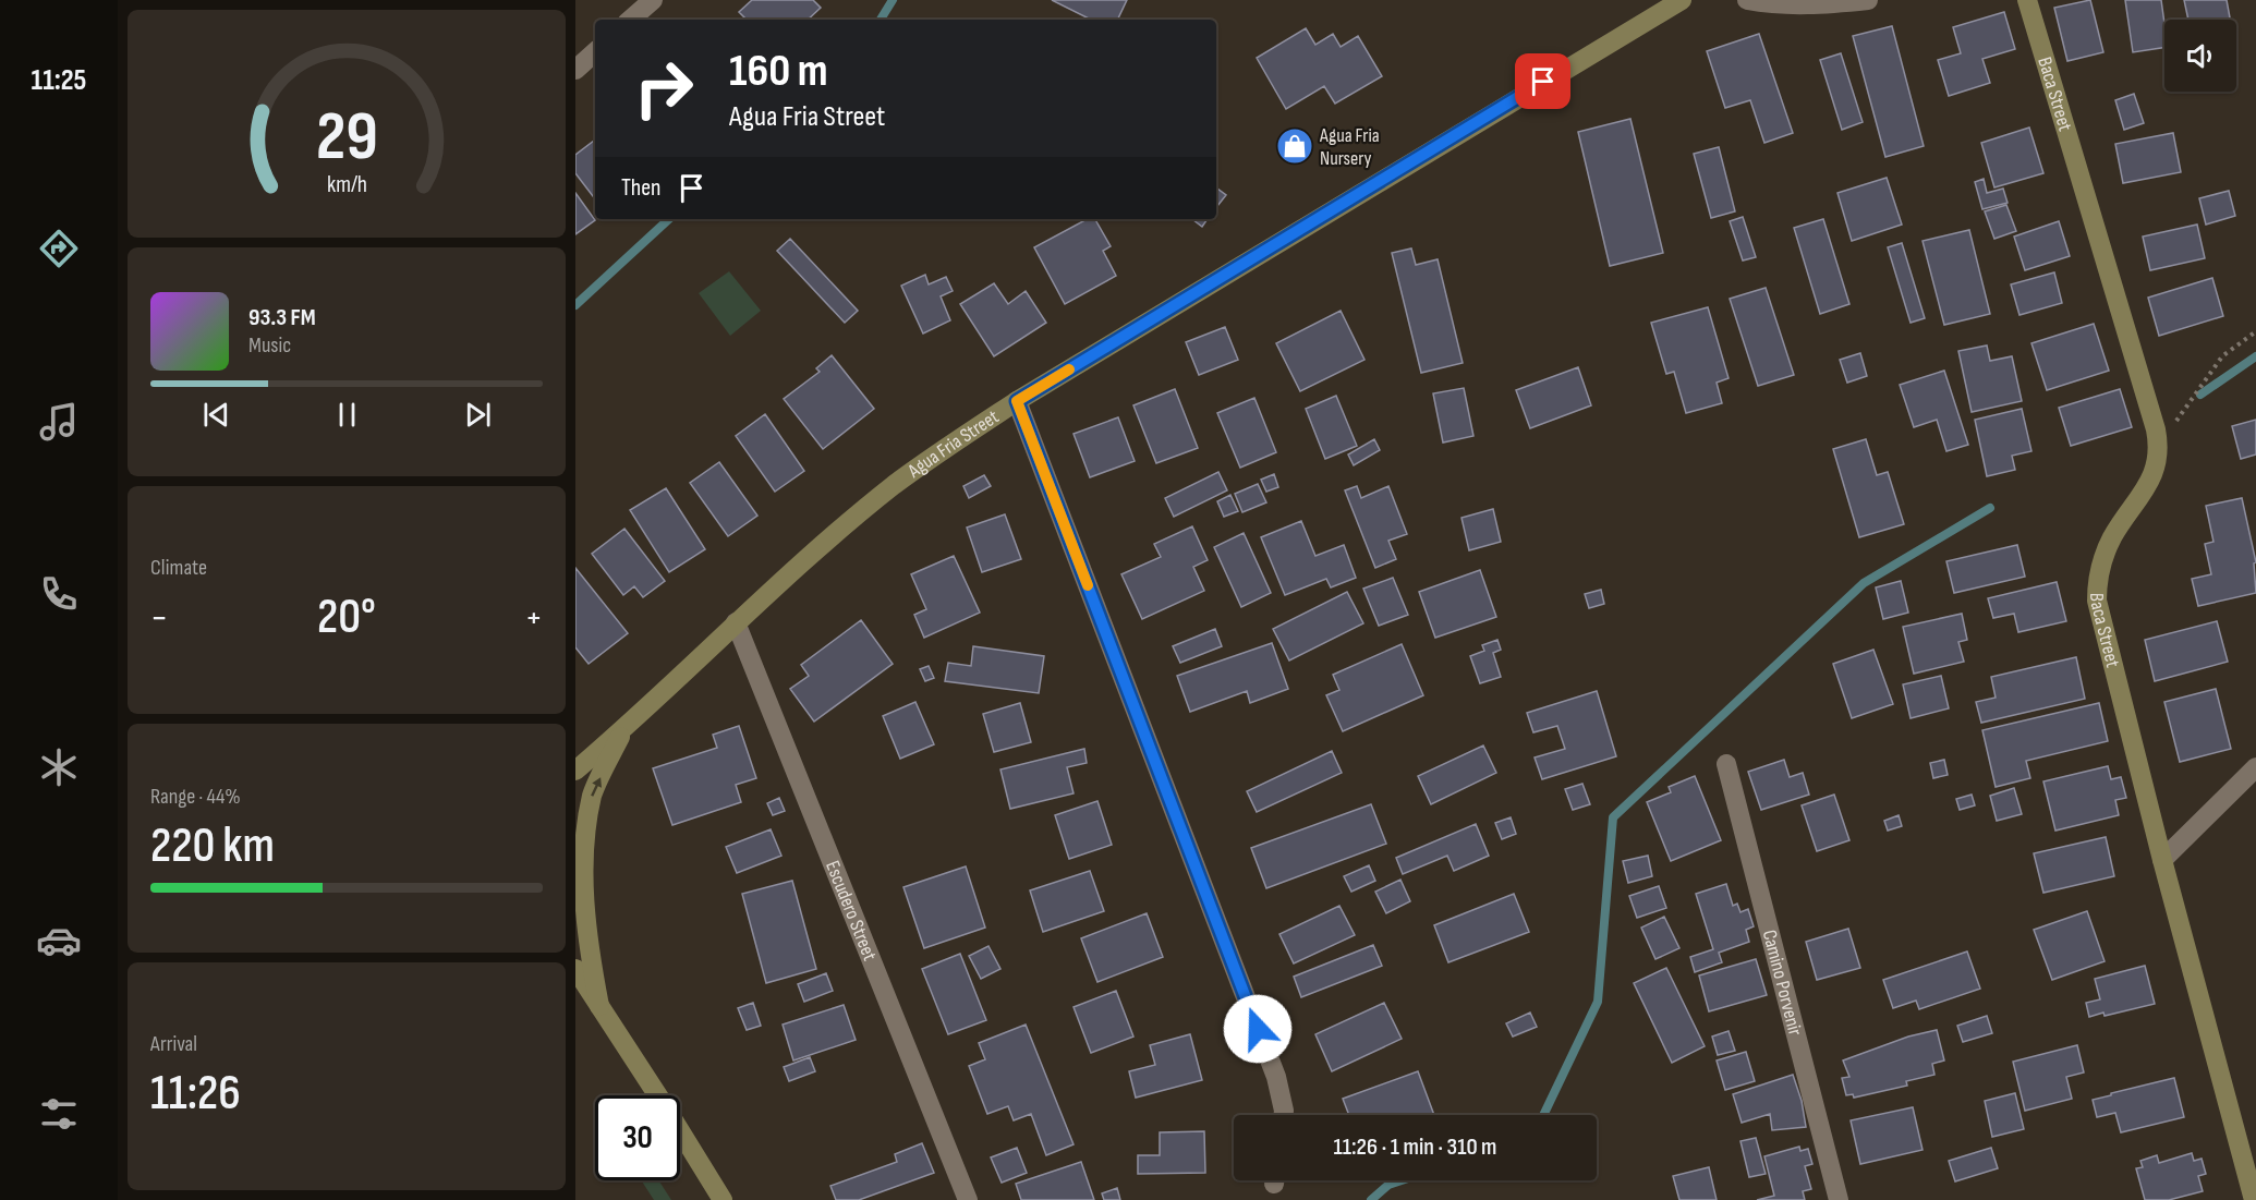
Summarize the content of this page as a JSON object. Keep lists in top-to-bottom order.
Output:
{
  "streets": {
    "street": [
      "Baca Street",
      "Agua Fria Street",
      "Escudero Street",
      "Camino Porvenir"
    ]
  },
  "crossings": [
    ["Agua Fria Street", "Escudero Street"]
  ],
  "places": {
    "shop": ["Agua Fria Nursery"]
  },
  "page": {
    "tabs": "11:25",
    "turn": ["160 m", "Agua Fria Street"],
    "then": "Then",
    "song": ["93.3 FM", "Music"],
    "tile": [
      "Climate",
      ["Range · 44%", "220 km"],
      ["Arrival", "11:26"]
    ],
    "heat": ["−", "20°", "+"],
    "limit": "30",
    "trip": "11:26 · 1 min · 310 m",
    "gauge": ["29", "km/h"]
  }
}
